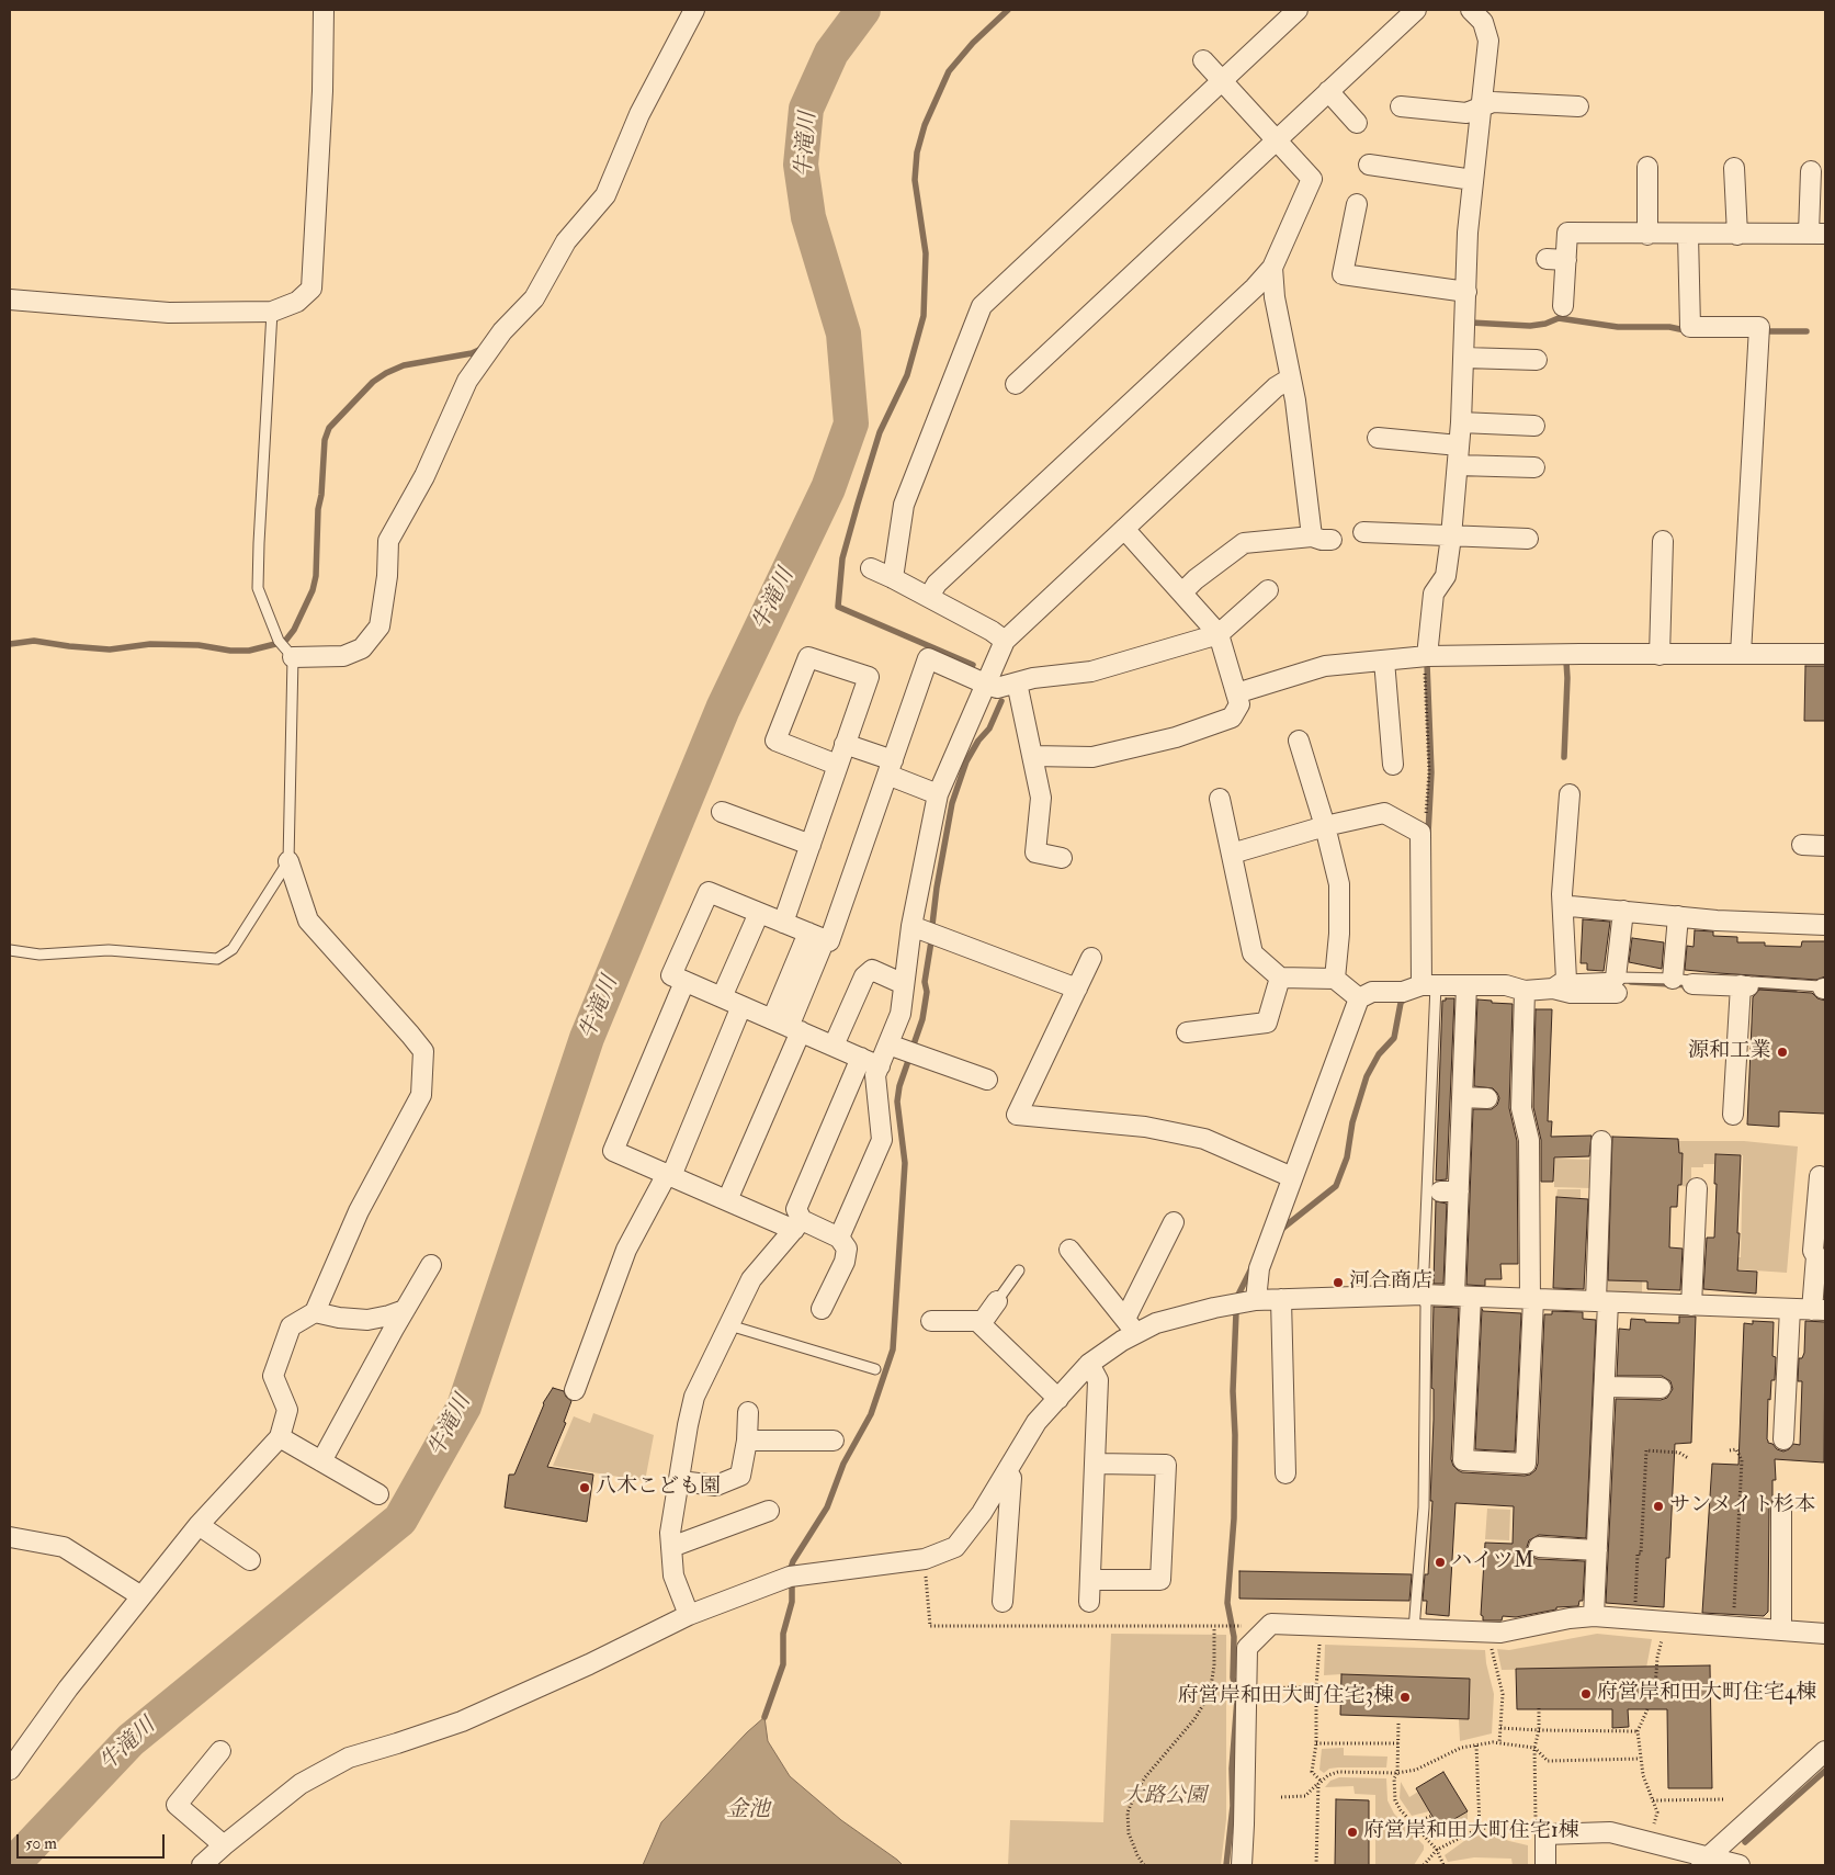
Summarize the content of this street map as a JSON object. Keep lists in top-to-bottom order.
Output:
{
  "water": ["牛滝川", "金池"],
  "parks": ["大路公園"],
  "places": [
    "源和工業",
    "河合商店",
    "八木こども園",
    "サンメイト杉本",
    "ハイツM",
    "府営岸和田大町住宅4棟",
    "府営岸和田大町住宅3棟",
    "府営岸和田大町住宅1棟"
  ],
  "scale_bar": "50 m"
}
